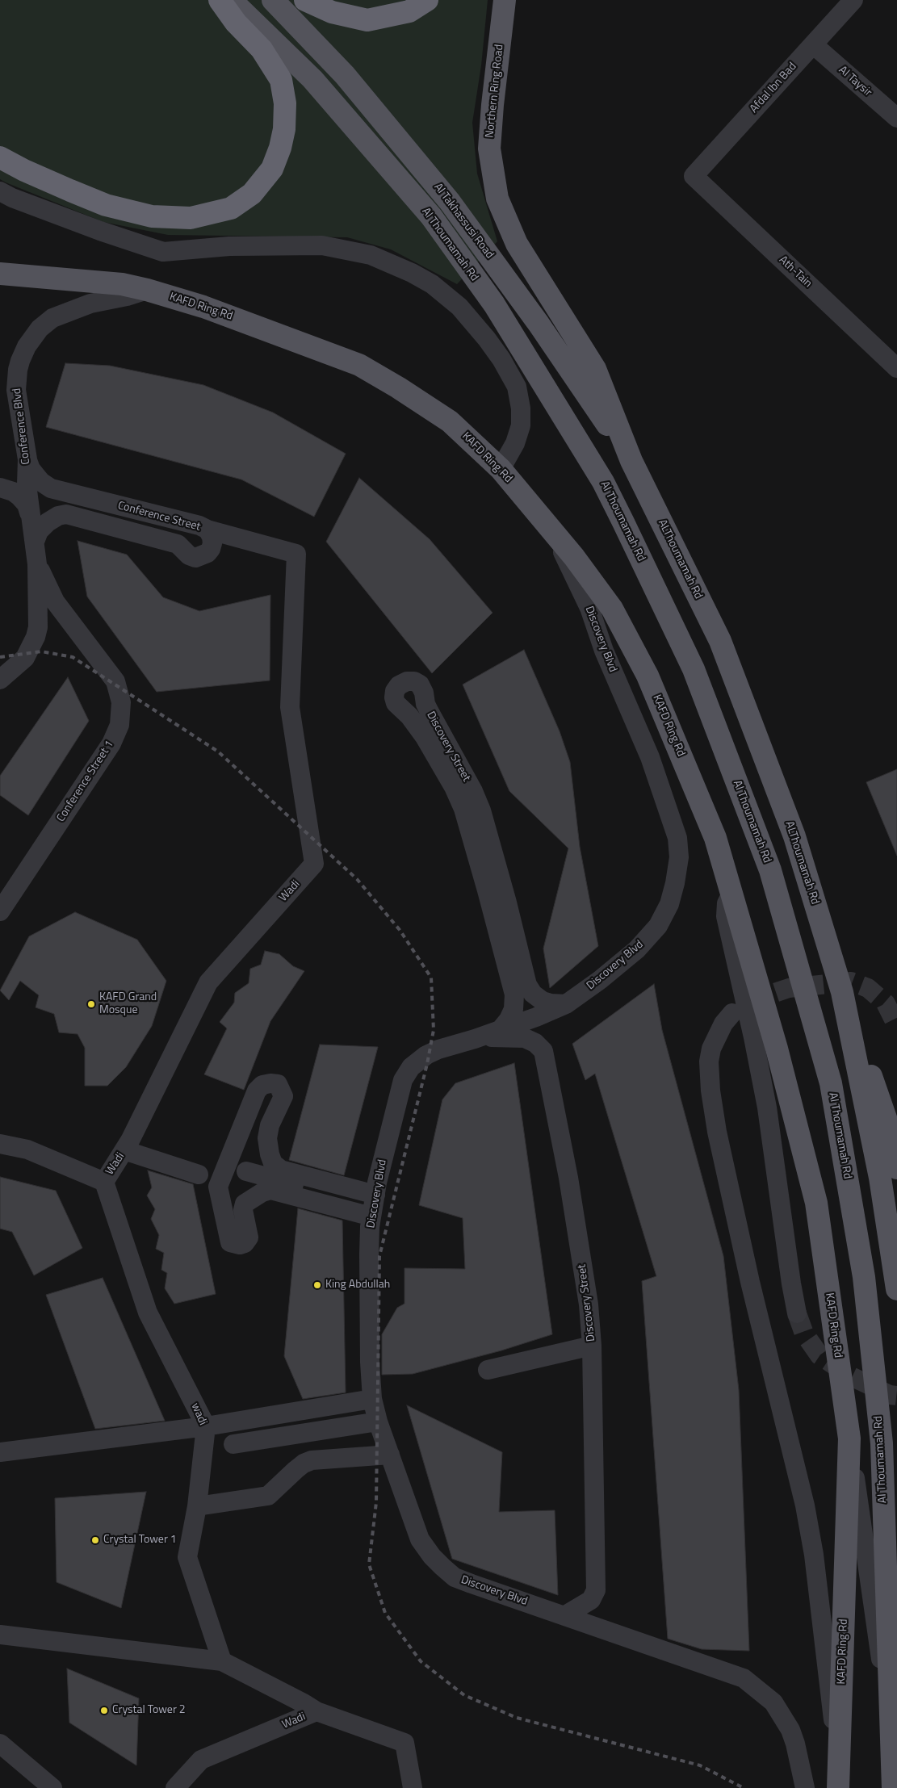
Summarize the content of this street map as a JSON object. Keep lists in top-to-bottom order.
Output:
{
  "streets": {
    "main road": [
      "Northern Ring Road",
      "Al Takhassusi Road",
      "Al Thoumamah Rd",
      "KAFD Ring Rd",
      "ALThoumamah Rd"
    ],
    "street": [
      "Al Taysir",
      "Afdal Ibn Bad",
      "Ath-Tain",
      "Conference Blvd",
      "Conference Street",
      "Discovery Blvd",
      "Discovery Street",
      "Conference Street 1",
      "Wadi",
      "wadi"
    ]
  },
  "crossings": [
    ["Al Taysir", "Afdal Ibn Bad"],
    ["Afdal Ibn Bad", "Ath-Tain"],
    ["Northern Ring Road", "Al Takhassusi Road"],
    ["Northern Ring Road", "ALThoumamah Rd"],
    ["Al Takhassusi Road", "ALThoumamah Rd"],
    ["KAFD Ring Rd", "Conference Blvd"],
    ["KAFD Ring Rd", "Discovery Blvd"],
    ["Conference Blvd", "Conference Street"],
    ["Conference Blvd", "Conference Street 1"],
    ["Conference Street", "Wadi"],
    ["Discovery Blvd", "Discovery Street"],
    ["Wadi", "wadi"]
  ],
  "places": [
    "KAFD Grand Mosque",
    "King Abdullah",
    "Crystal Tower 1",
    "Crystal Tower 2"
  ]
}
